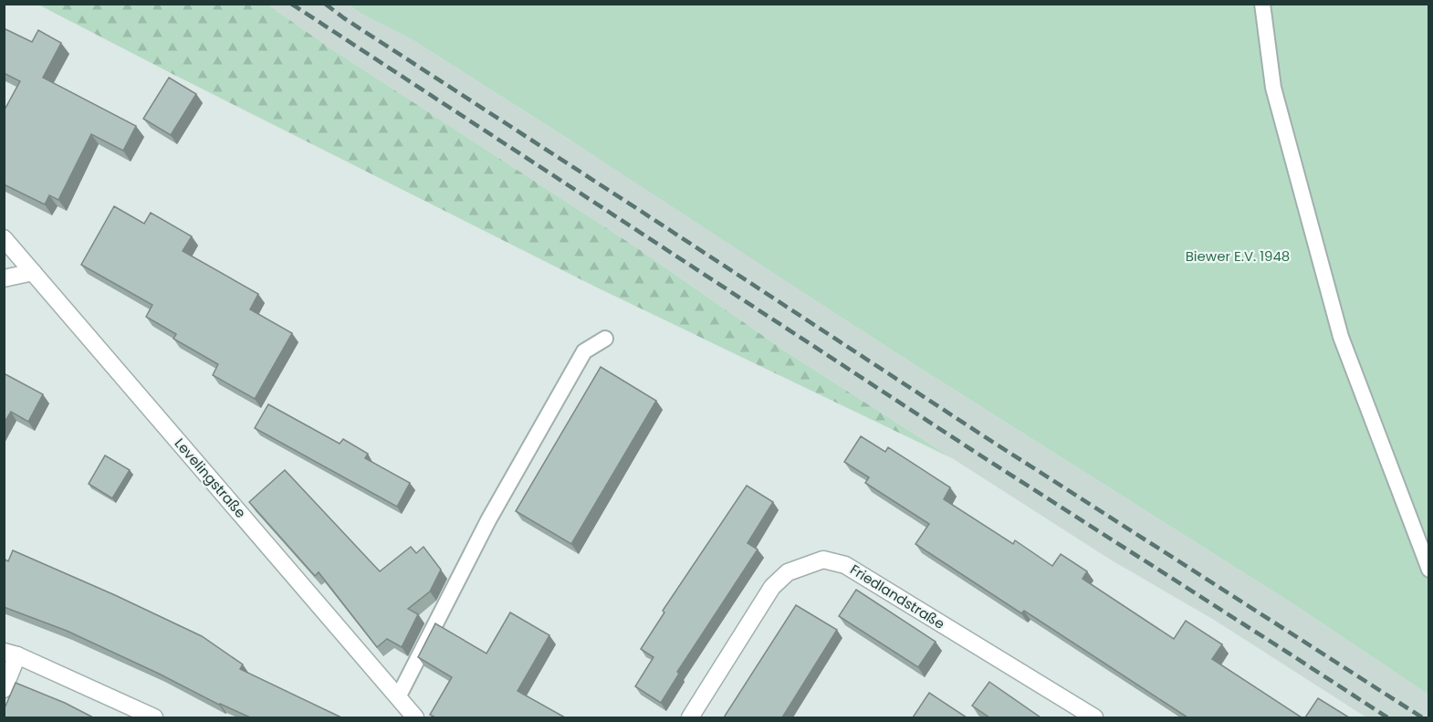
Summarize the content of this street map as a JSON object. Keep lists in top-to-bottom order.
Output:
{
  "streets": {
    "street": ["Levelingstraße", "Friedlandstraße"]
  },
  "parks": ["Biewer E.V. 1948"]
}
